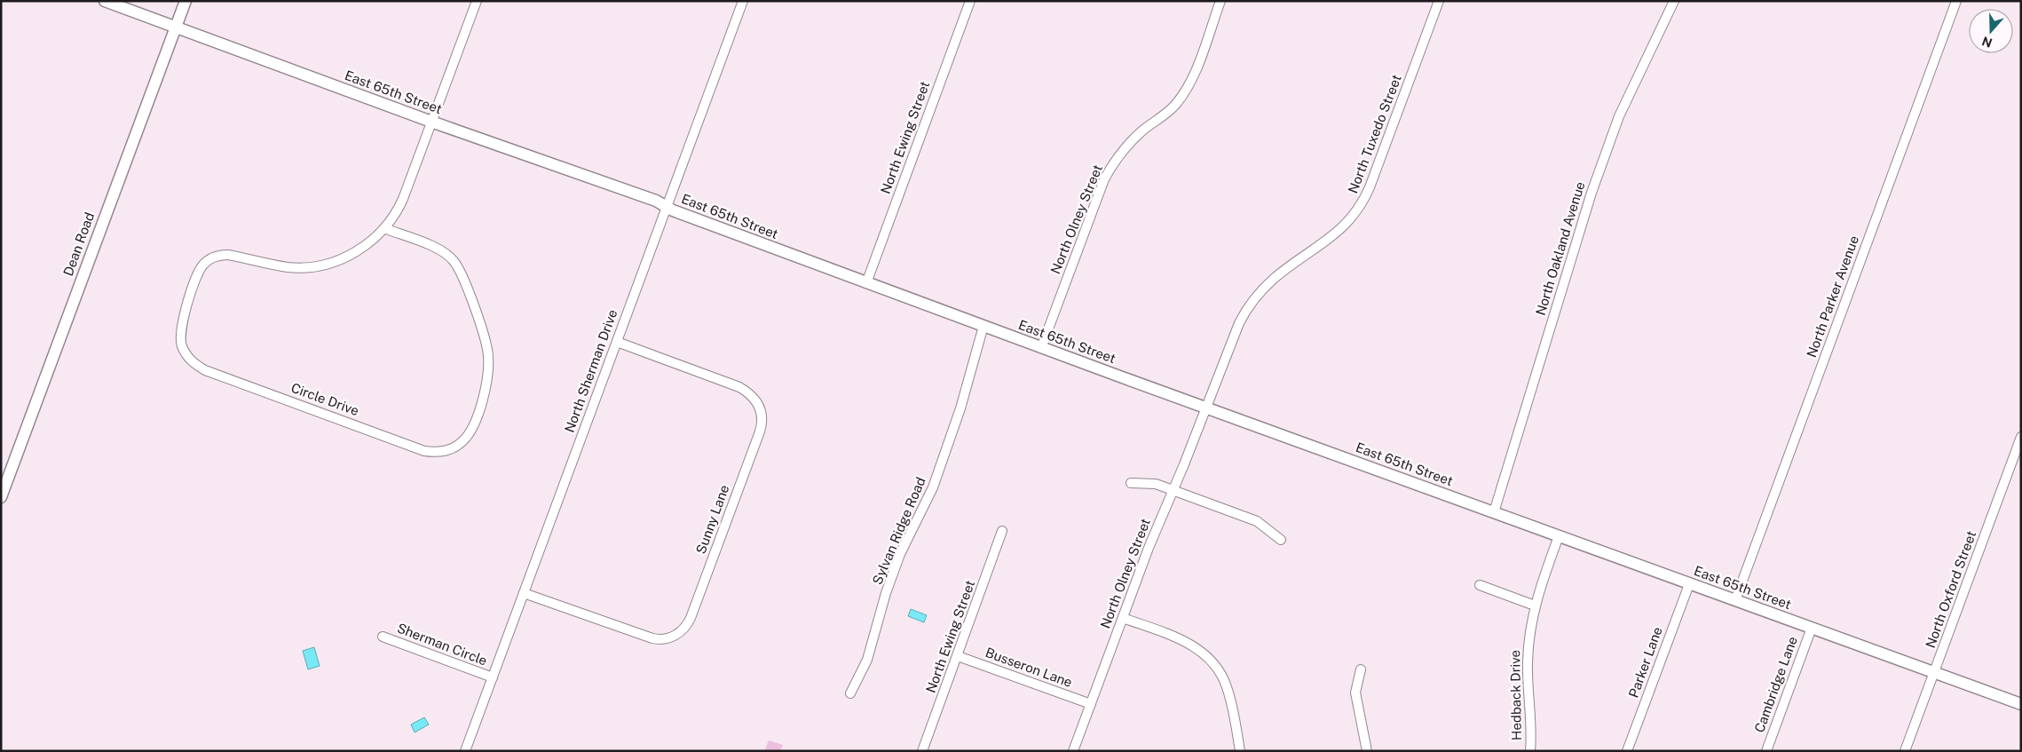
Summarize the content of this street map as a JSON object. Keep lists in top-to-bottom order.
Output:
{
  "streets": {
    "street": [
      "East 65th Street",
      "North Tuxedo Street",
      "North Ewing Street",
      "North Olney Street",
      "Dean Road",
      "North Oakland Avenue",
      "North Parker Avenue",
      "North Sherman Drive",
      "Circle Drive",
      "Sunny Lane",
      "Sylvan Ridge Road",
      "North Oxford Street",
      "Sherman Circle",
      "Parker Lane",
      "Busseron Lane",
      "Cambridge Lane",
      "Hedback Drive"
    ]
  },
  "crossings": [
    ["East 65th Street", "North Tuxedo Street"],
    ["East 65th Street", "North Ewing Street"],
    ["East 65th Street", "North Olney Street"],
    ["East 65th Street", "Dean Road"],
    ["East 65th Street", "North Oakland Avenue"],
    ["East 65th Street", "North Parker Avenue"],
    ["East 65th Street", "North Sherman Drive"],
    ["East 65th Street", "Sylvan Ridge Road"],
    ["East 65th Street", "North Oxford Street"],
    ["East 65th Street", "Parker Lane"],
    ["East 65th Street", "Cambridge Lane"],
    ["East 65th Street", "Hedback Drive"],
    ["North Tuxedo Street", "North Olney Street"],
    ["North Ewing Street", "Busseron Lane"],
    ["North Olney Street", "Busseron Lane"],
    ["North Sherman Drive", "Sunny Lane"],
    ["North Sherman Drive", "Sherman Circle"]
  ],
  "north": "bottom"
}
